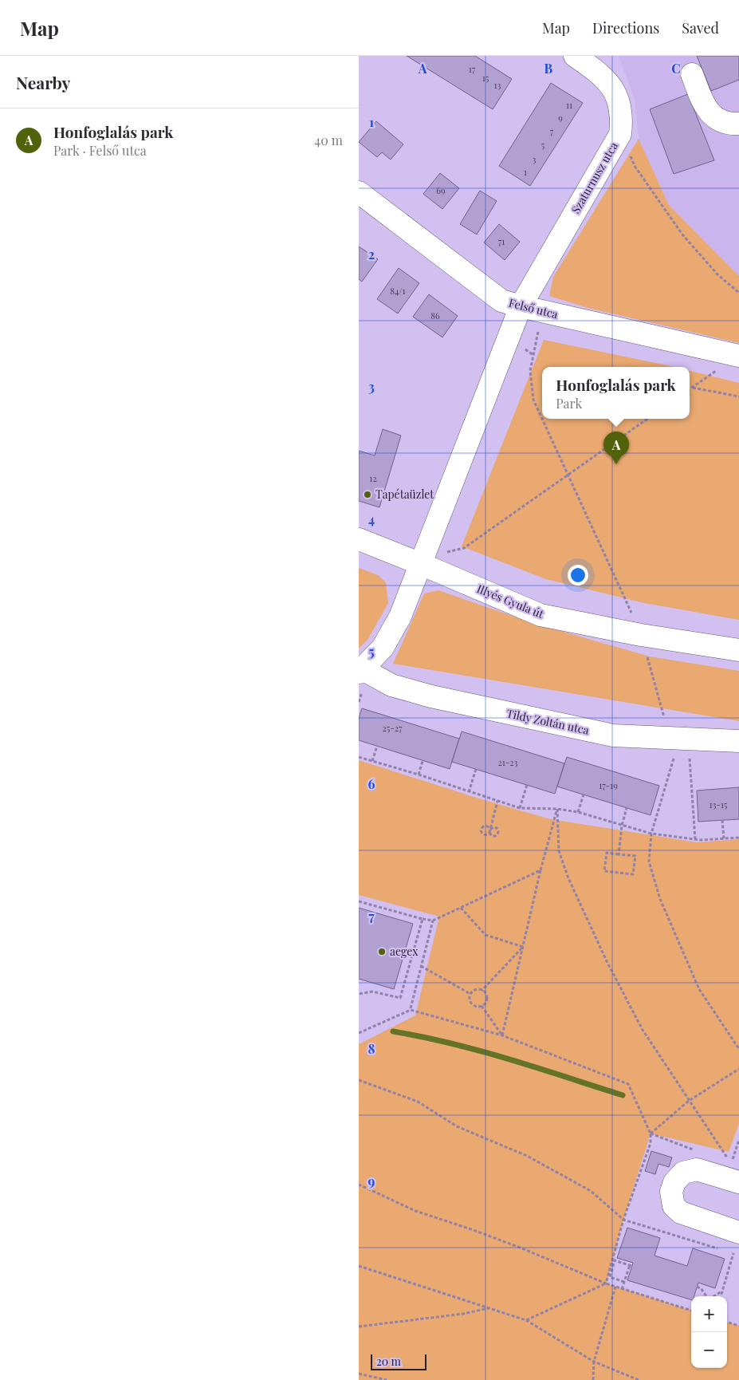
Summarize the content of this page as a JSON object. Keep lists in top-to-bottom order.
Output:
{
  "streets": {
    "street": [
      "Szaturnusz utca",
      "Felső utca",
      "Illyés Gyula út",
      "Tildy Zoltán utca"
    ]
  },
  "crossings": [
    ["Szaturnusz utca", "Felső utca"],
    ["Szaturnusz utca", "Illyés Gyula út"],
    ["Szaturnusz utca", "Tildy Zoltán utca"],
    ["Illyés Gyula út", "Tildy Zoltán utca"]
  ],
  "places": ["Tapétaüzlet", "aegex"],
  "house_numbers": [
    "17",
    "15",
    "13",
    "11",
    "9",
    "7",
    "5",
    "3",
    "1",
    "69",
    "71",
    "84/1",
    "86",
    "12",
    "25-27",
    "21-23",
    "17-19",
    "13-15"
  ],
  "scale_bar": "20 m",
  "page": {
    "header": "Map",
    "nav": ["Map", "Directions", "Saved"],
    "heading": "Nearby",
    "list": [
      {
        "mark": "A",
        "name": "Honfoglalás park",
        "note": "Park · Felső utca",
        "value": "40 m"
      }
    ],
    "popup": ["Honfoglalás park", "Park"],
    "pins": "A",
    "map_buttons": ["+", "−"],
    "scale": "20 m"
  },
  "grid": {
    "columns": ["A", "B", "C"],
    "rows": [
      "1",
      "2",
      "3",
      "4",
      "5",
      "6",
      "7",
      "8",
      "9"
    ]
  }
}
